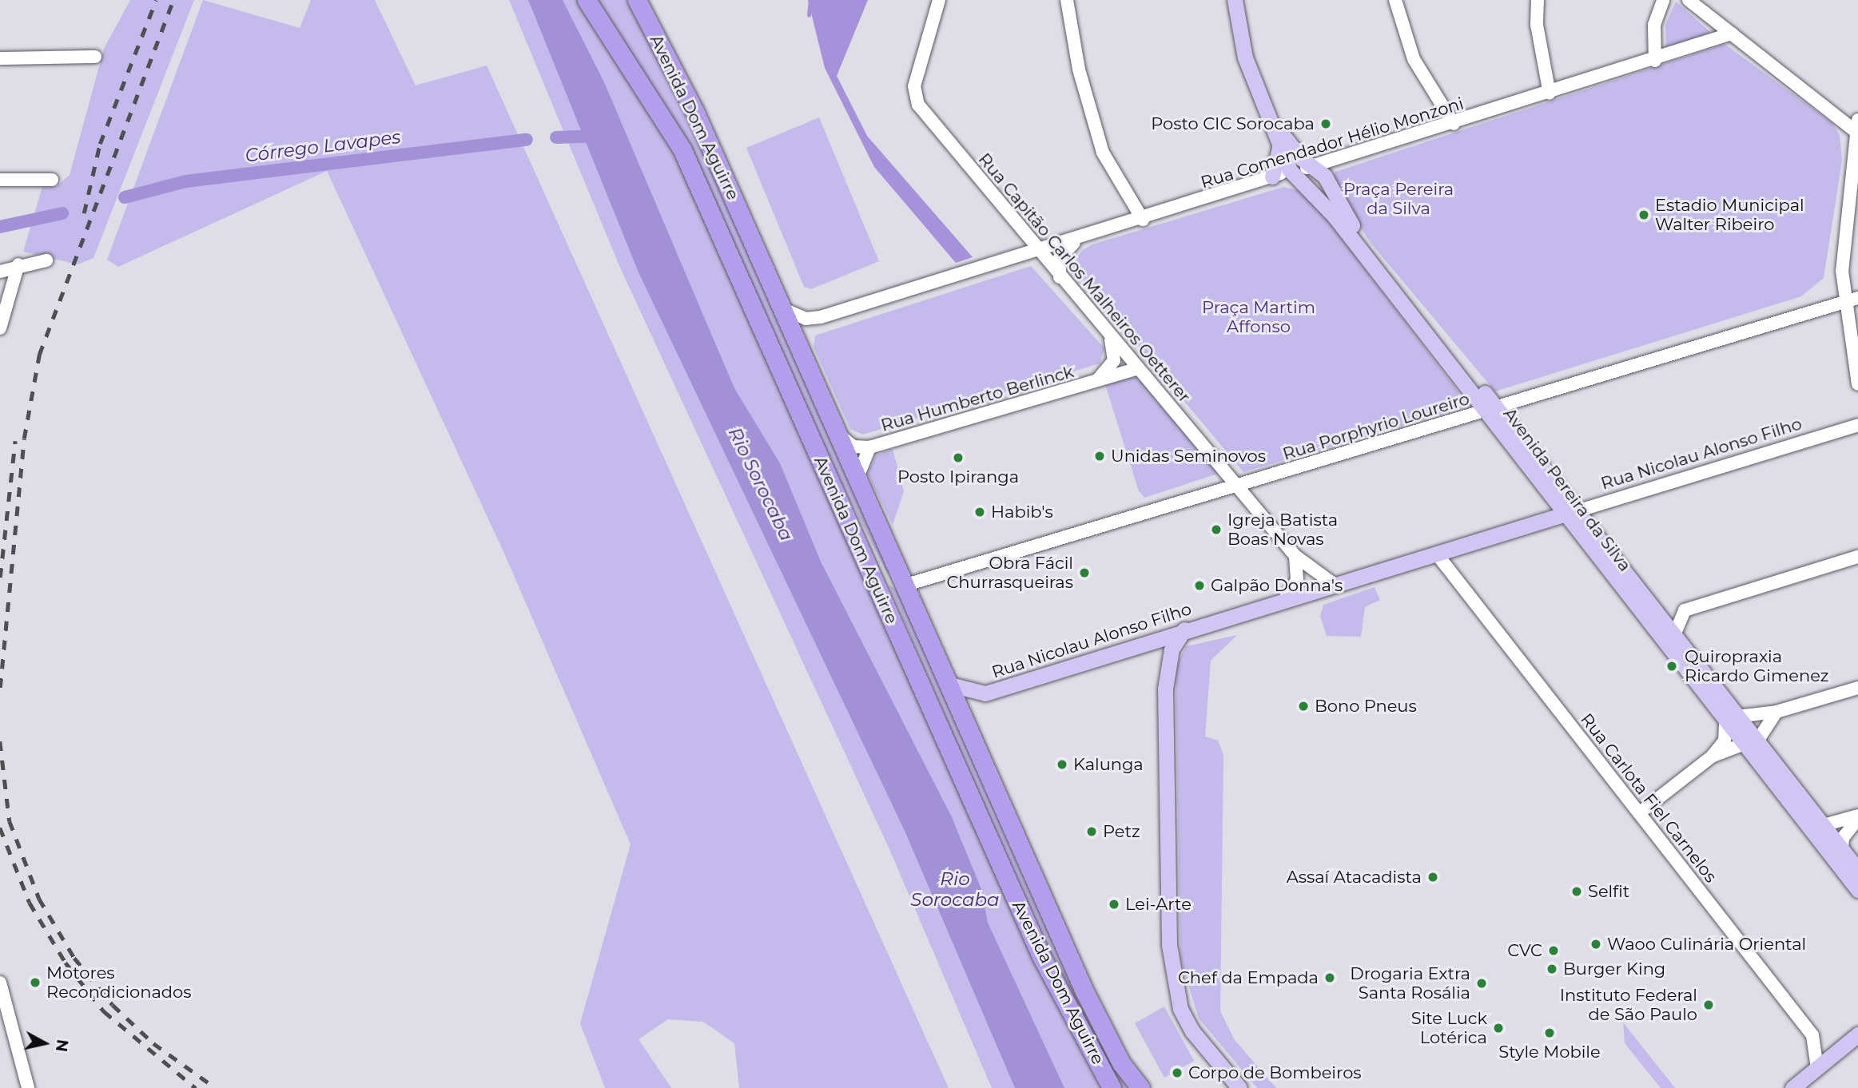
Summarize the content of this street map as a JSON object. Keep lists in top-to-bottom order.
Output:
{
  "streets": {
    "highway": ["Avenida Dom Aguirre"],
    "main road": ["Rua Nicolau Alonso Filho", "Avenida Pereira da Silva"],
    "street": [
      "Rua Comendador Hélio Monzoni",
      "Rua Capitão Carlos Malheiros Oetterer",
      "Rua Humberto Berlinck",
      "Rua Porphyrio Loureiro",
      "Rua Carlota Fiel Carnelos"
    ]
  },
  "crossings": [
    ["Avenida Dom Aguirre", "Rua Comendador Hélio Monzoni"],
    ["Avenida Dom Aguirre", "Rua Humberto Berlinck"],
    ["Avenida Dom Aguirre", "Rua Porphyrio Loureiro"],
    ["Avenida Dom Aguirre", "Rua Nicolau Alonso Filho"],
    ["Rua Comendador Hélio Monzoni", "Rua Capitão Carlos Malheiros Oetterer"],
    ["Rua Comendador Hélio Monzoni", "Avenida Pereira da Silva"],
    ["Rua Capitão Carlos Malheiros Oetterer", "Rua Humberto Berlinck"],
    ["Rua Capitão Carlos Malheiros Oetterer", "Rua Porphyrio Loureiro"],
    ["Rua Capitão Carlos Malheiros Oetterer", "Rua Nicolau Alonso Filho"],
    ["Rua Porphyrio Loureiro", "Avenida Pereira da Silva"],
    ["Rua Nicolau Alonso Filho", "Avenida Pereira da Silva"],
    ["Rua Nicolau Alonso Filho", "Rua Carlota Fiel Carnelos"]
  ],
  "water": ["Córrego Lavapes", "Rio Sorocaba"],
  "parks": ["Praça Pereira da Silva", "Praça Martim Affonso"],
  "places": [
    "Posto CIC Sorocaba",
    "Estadio Municipal Walter Ribeiro",
    "Unidas Seminovos",
    "Posto Ipiranga",
    "Habib's",
    "Igreja Batista Boas Novas",
    "Obra Fácil Churrasqueiras",
    "Galpão Donna's",
    "Quiropraxia Ricardo Gimenez",
    "Bono Pneus",
    "Kalunga",
    "Petz",
    "Assaí Atacadista",
    "Selfit",
    "Lei-Arte",
    "Waoo Culinária Oriental",
    "CVC",
    "Burger King",
    "Chef da Empada",
    "Motores Recondicionados",
    "Drogaria Extra Santa Rosália",
    "Instituto Federal de São Paulo",
    "Site Luck Lotérica",
    "Style Mobile",
    "Corpo de Bombeiros"
  ],
  "north": "right"
}
